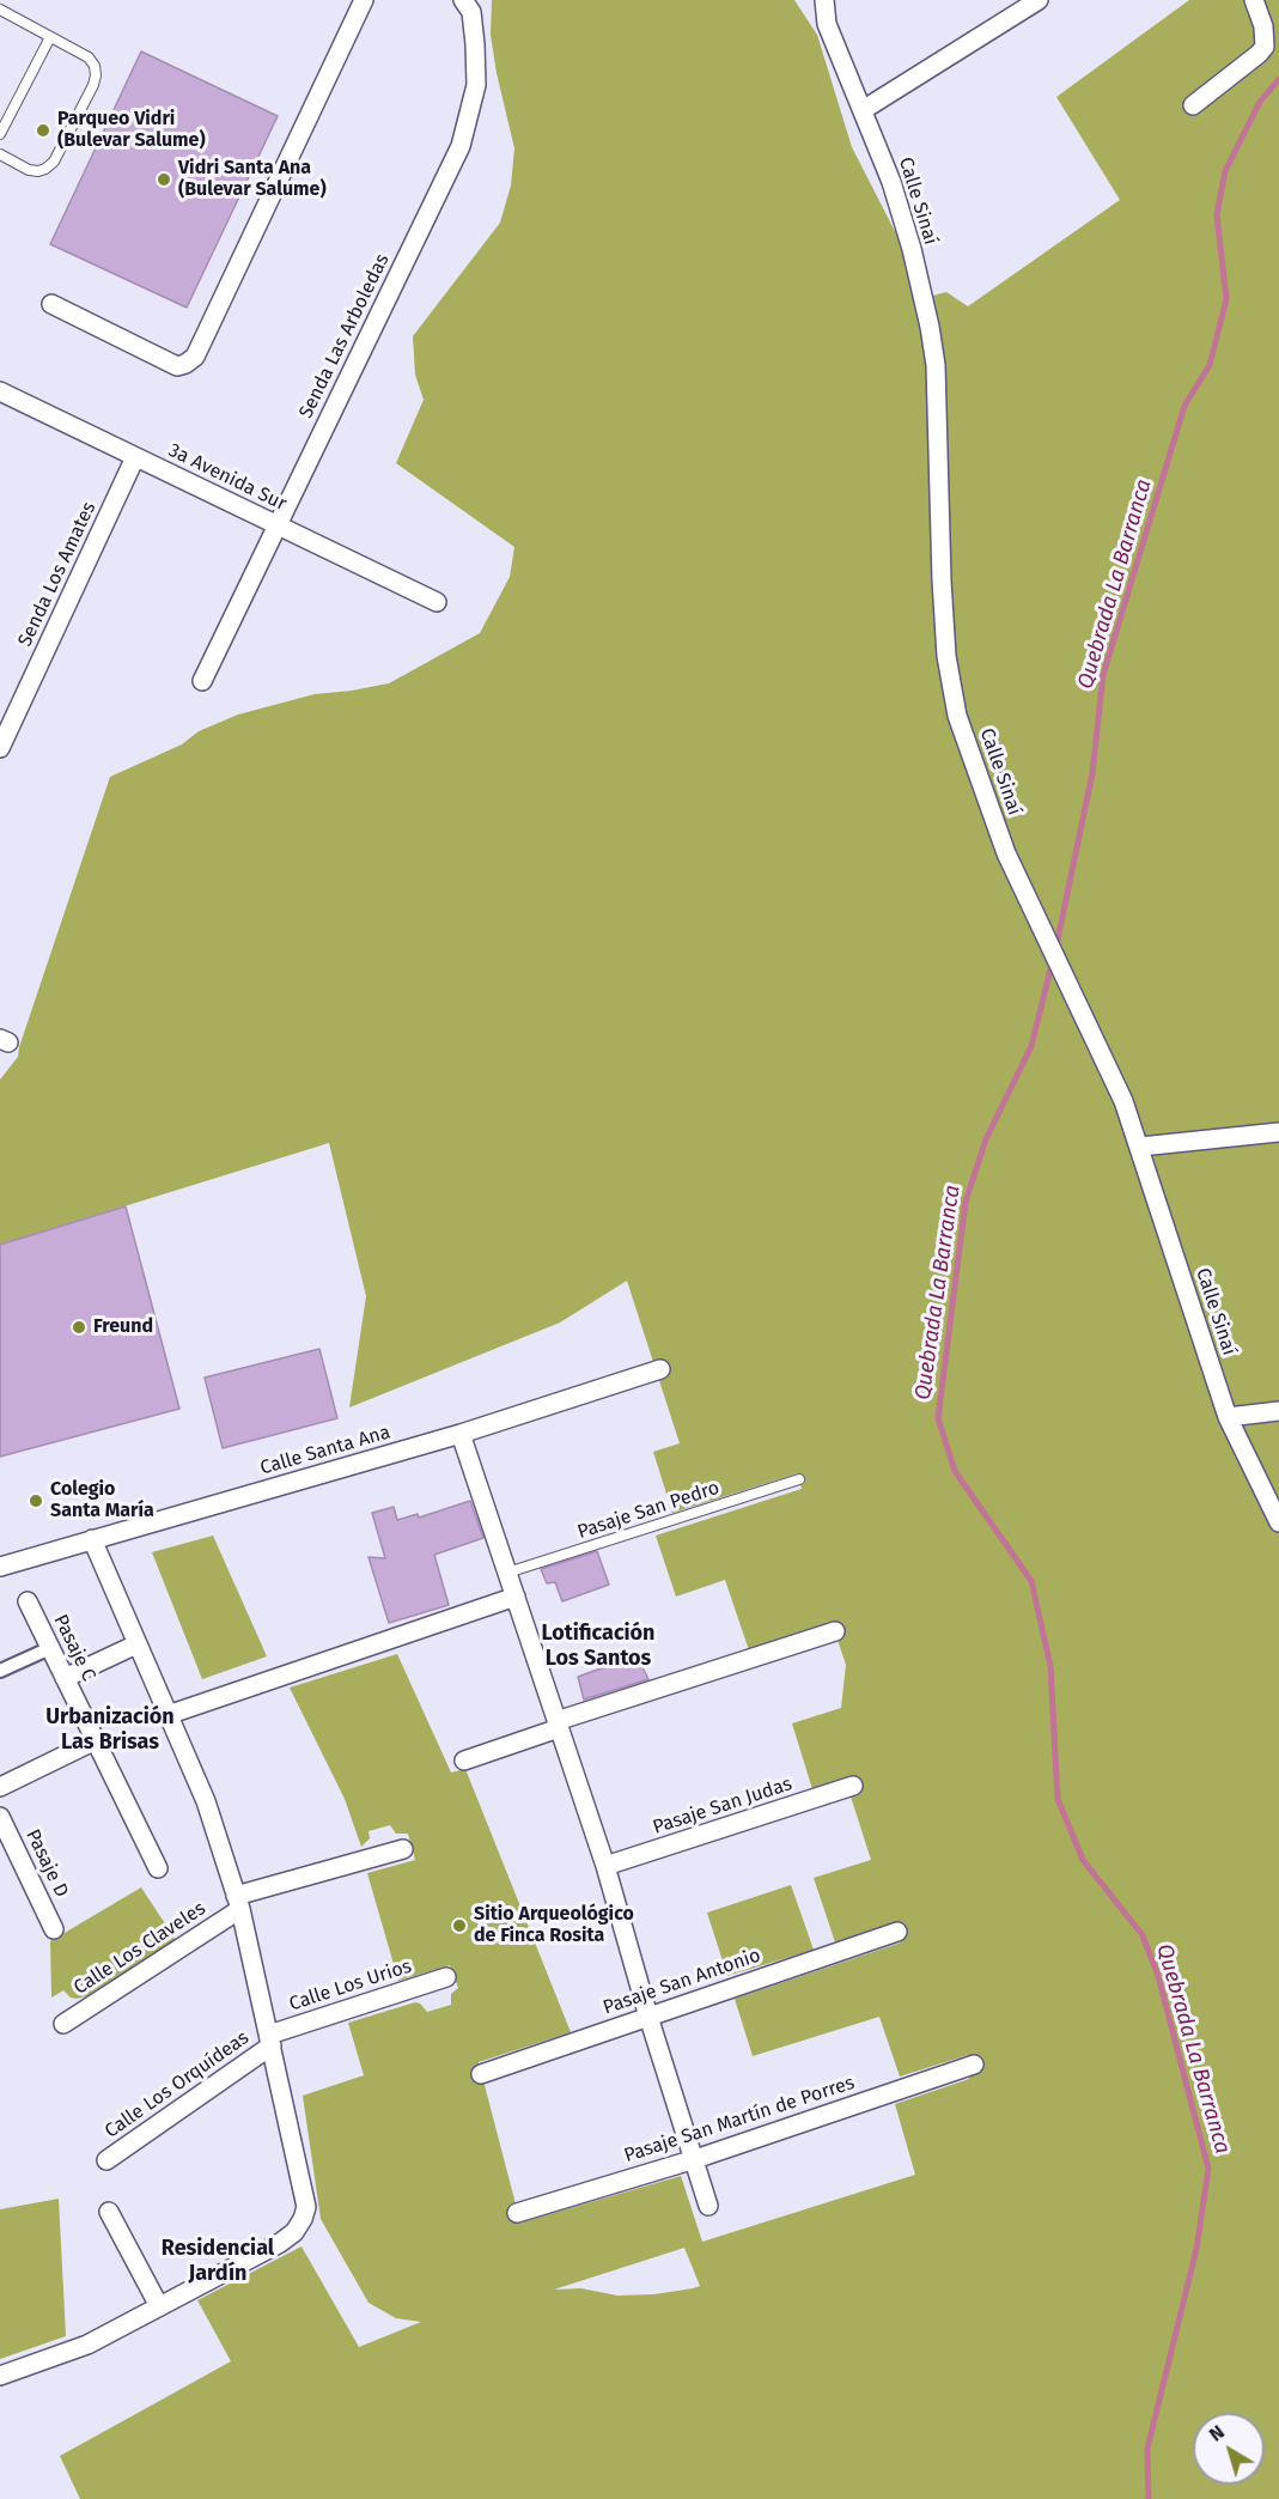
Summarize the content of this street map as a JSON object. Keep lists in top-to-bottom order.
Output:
{
  "streets": {
    "street": [
      "Calle Sinaí",
      "Senda Las Arboledas",
      "3a Avenida Sur",
      "Senda Los Amates",
      "Calle Santa Ana",
      "Pasaje C",
      "Pasaje San Judas",
      "Pasaje D",
      "Calle Los Claveles",
      "Pasaje San Antonio",
      "Calle Los Urios",
      "Calle Los Orquídeas",
      "Pasaje San Martín de Porres"
    ],
    "lane": ["Pasaje San Pedro"]
  },
  "crossings": [
    ["Senda Las Arboledas", "3a Avenida Sur"],
    ["3a Avenida Sur", "Senda Los Amates"],
    ["Calle Los Urios", "Calle Los Orquídeas"]
  ],
  "districts": ["Lotificación Los Santos", "Urbanización Las Brisas", "Residencial Jardín"],
  "water": ["Quebrada La Barranca"],
  "places": [
    "Parqueo Vidri (Bulevar Salume)",
    "Vidri Santa Ana (Bulevar Salume)",
    "Freund",
    "Colegio Santa María",
    "Sitio Arqueológico de Finca Rosita"
  ],
  "north": "top left"
}
